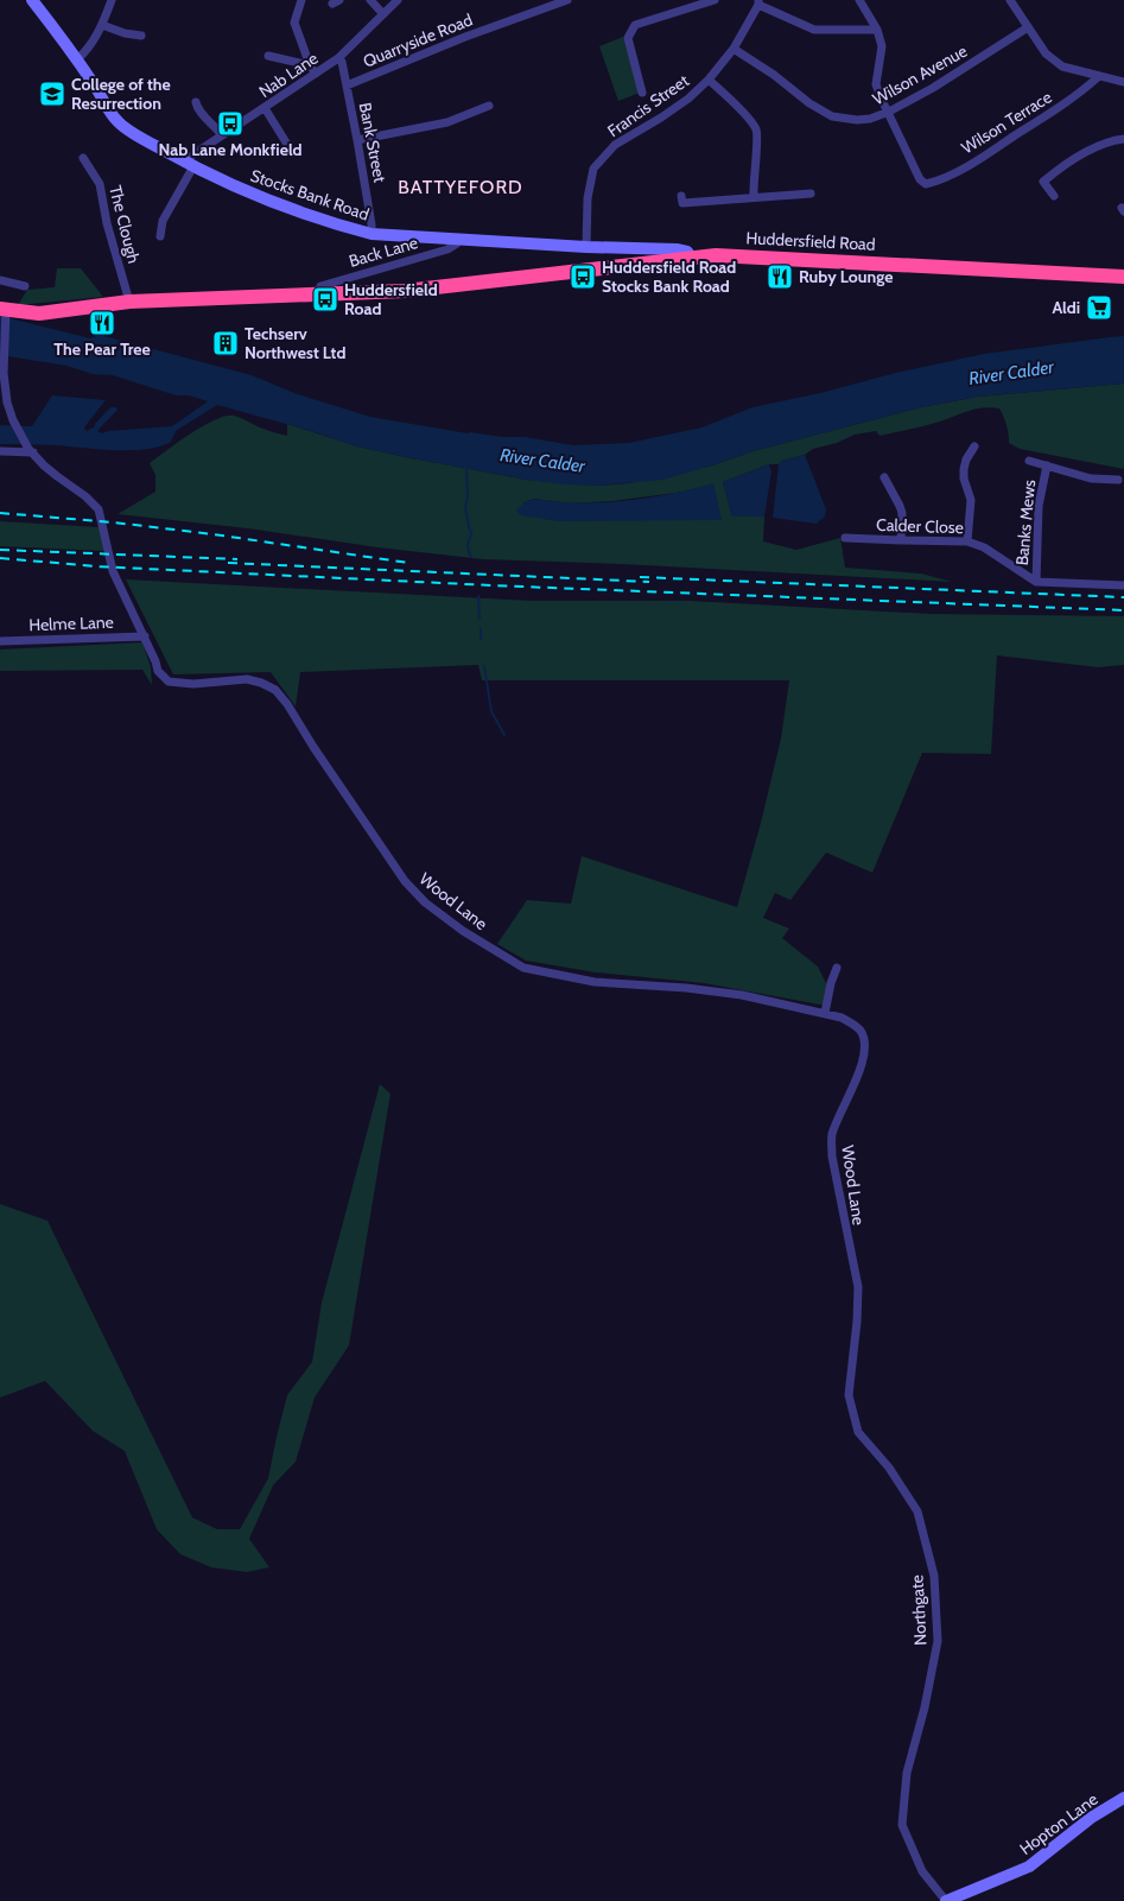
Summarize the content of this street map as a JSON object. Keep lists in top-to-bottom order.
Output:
{
  "streets": {
    "highway": ["Huddersfield Road"],
    "street": [
      "Quarryside Road",
      "Nab Lane",
      "Wilson Avenue",
      "Francis Street",
      "Wilson Terrace",
      "Bank Street",
      "Stocks Bank Road",
      "The Clough",
      "Back Lane",
      "Banks Mews",
      "Calder Close",
      "Helme Lane",
      "Wood Lane",
      "Northgate",
      "Hopton Lane"
    ]
  },
  "crossings": [
    ["Quarryside Road", "Bank Street"],
    ["Nab Lane", "Bank Street"],
    ["Nab Lane", "Stocks Bank Road"],
    ["Wilson Avenue", "Francis Street"],
    ["Wilson Avenue", "Wilson Terrace"],
    ["Francis Street", "Stocks Bank Road"],
    ["Bank Street", "Stocks Bank Road"],
    ["Stocks Bank Road", "Huddersfield Road"],
    ["Stocks Bank Road", "Back Lane"],
    ["The Clough", "Huddersfield Road"],
    ["Huddersfield Road", "Back Lane"],
    ["Huddersfield Road", "Wood Lane"],
    ["Banks Mews", "Calder Close"],
    ["Helme Lane", "Wood Lane"],
    ["Wood Lane", "Northgate"],
    ["Northgate", "Hopton Lane"]
  ],
  "districts": ["BATTYEFORD"],
  "water": ["River Calder"],
  "places": {
    "school or university": ["College of the Resurrection"],
    "bus stop": ["Nab Lane Monkfield", "Huddersfield Road Stocks Bank Road", "Huddersfield Road"],
    "restaurant": ["Ruby Lounge", "The Pear Tree"],
    "supermarket": ["Aldi"],
    "building": ["Techserv Northwest Ltd"]
  }
}
